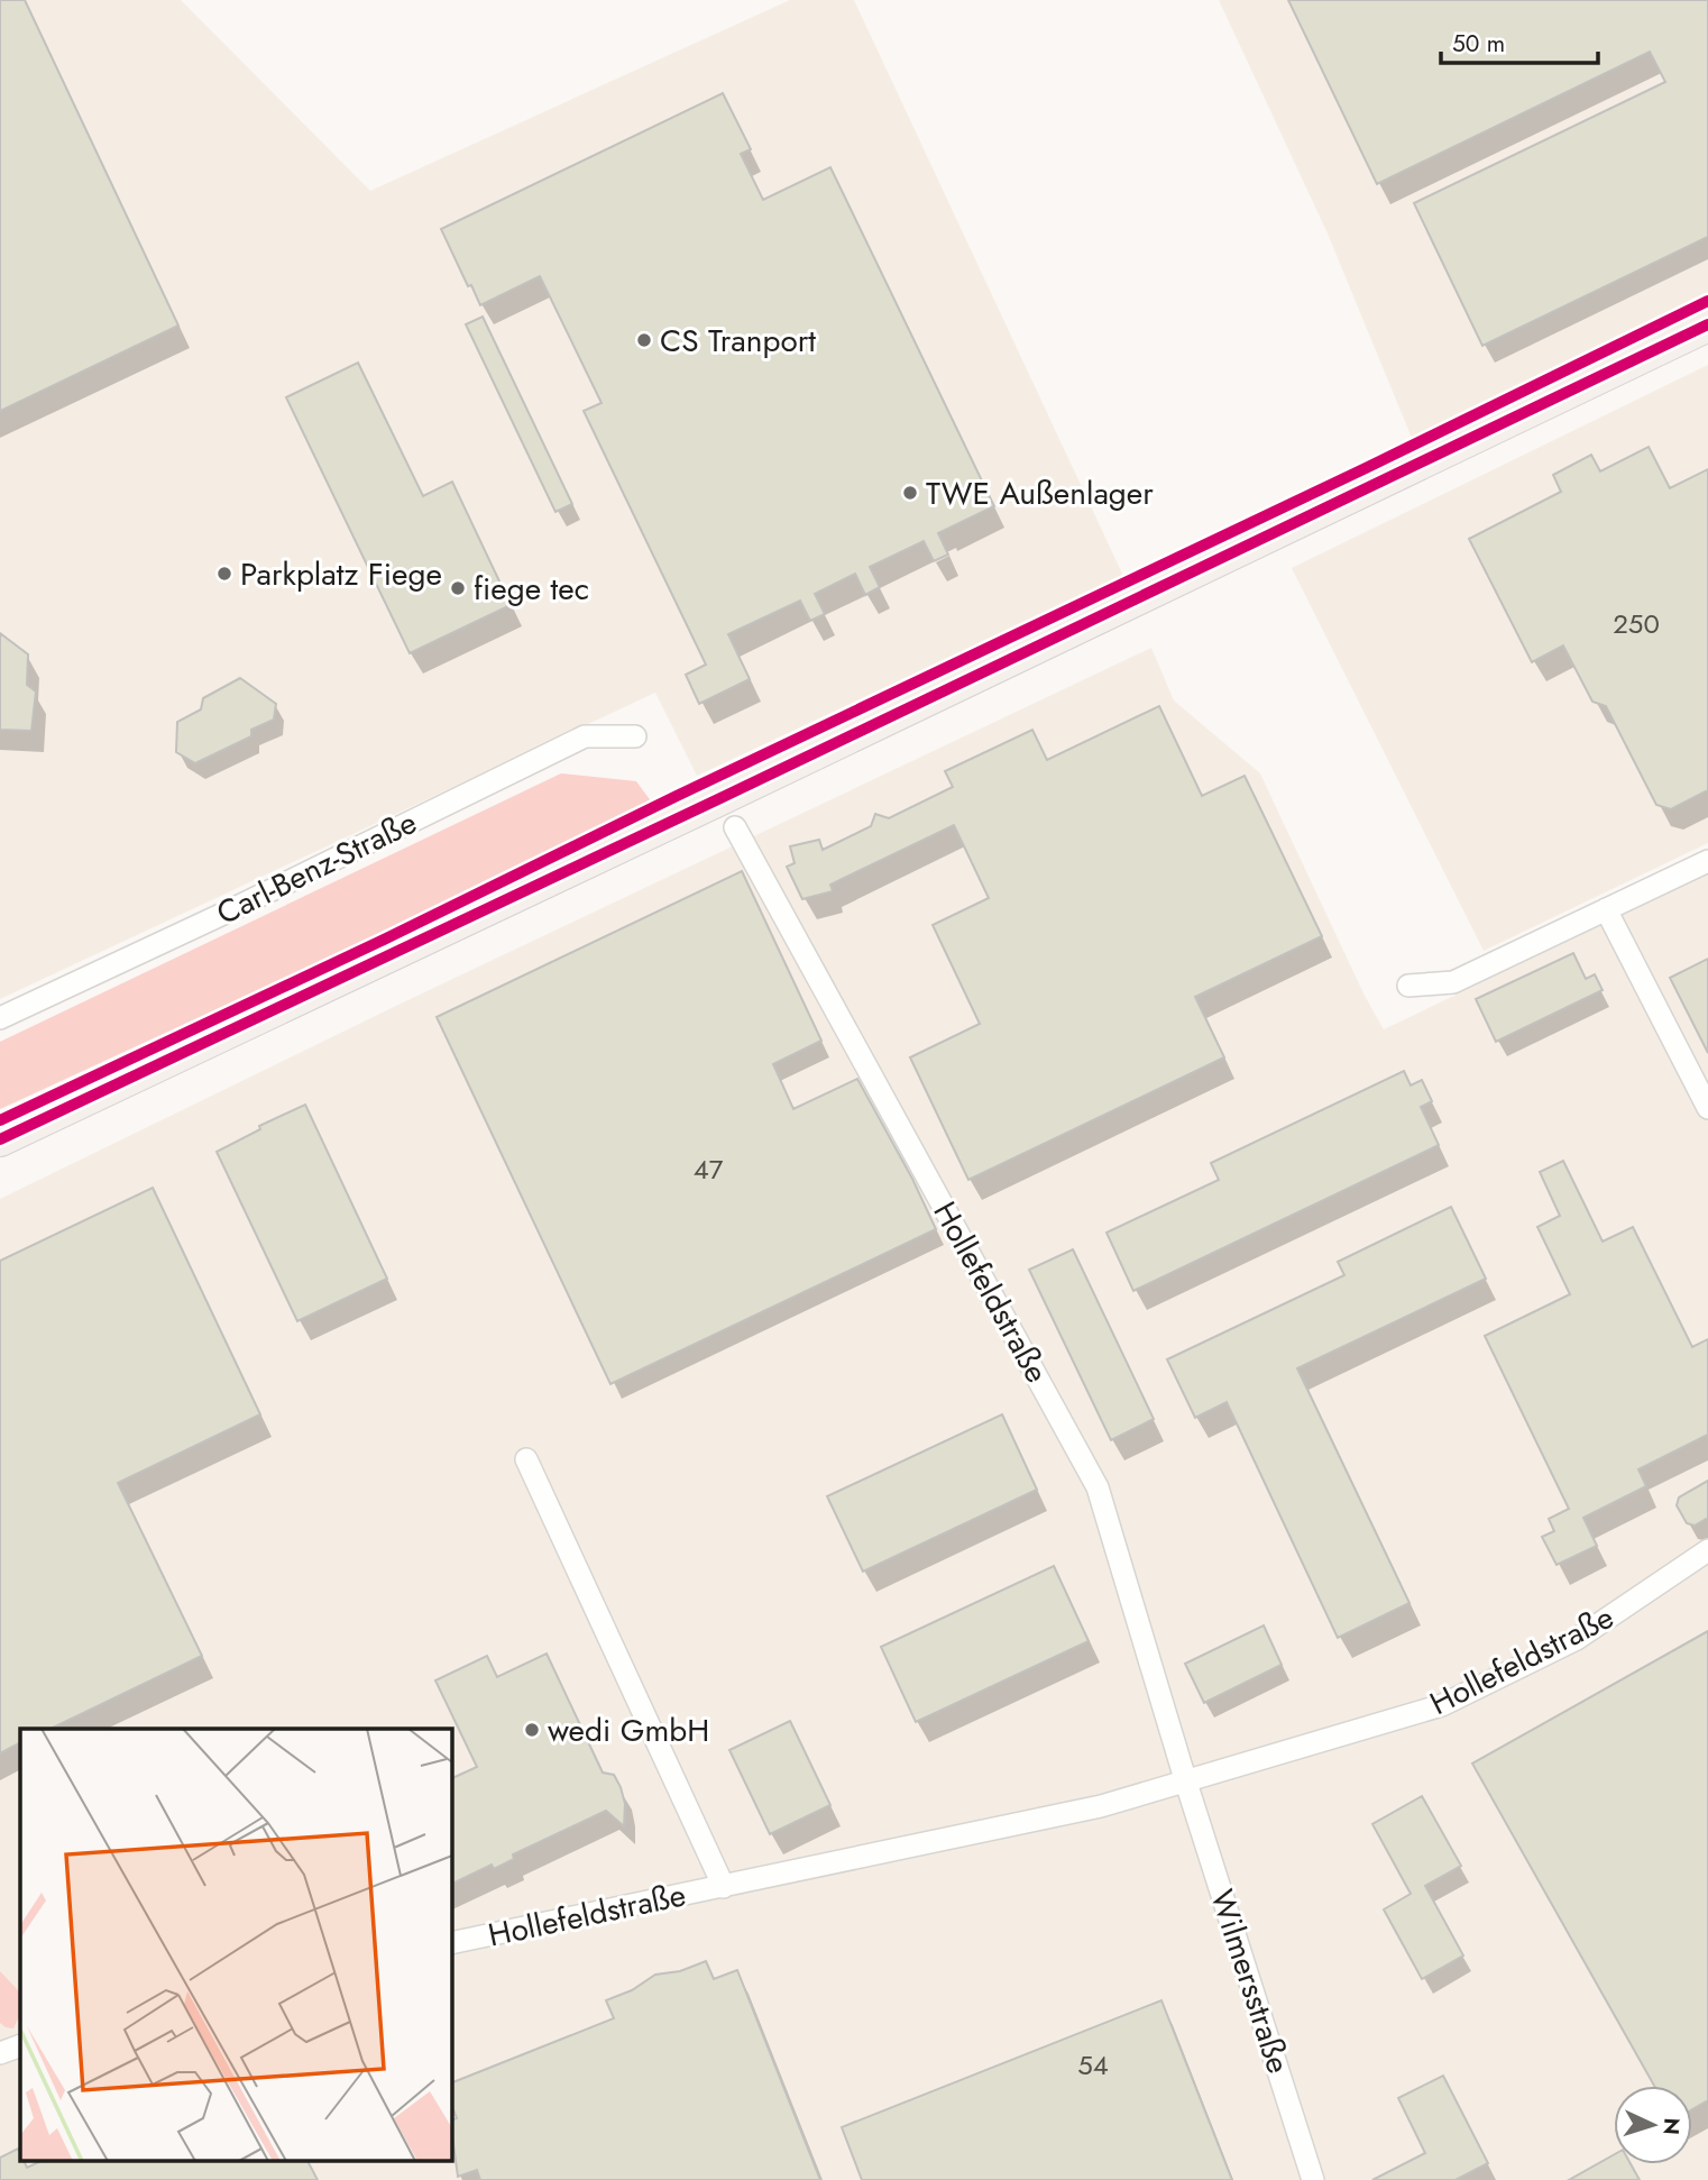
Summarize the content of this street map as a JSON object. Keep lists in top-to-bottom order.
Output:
{
  "streets": {
    "street": ["Carl-Benz-Straße", "Hollefeldstraße", "Wilmersstraße"]
  },
  "crossings": [
    ["Hollefeldstraße", "Wilmersstraße"]
  ],
  "places": [
    "CS Tranport",
    "TWE Außenlager",
    "Parkplatz Fiege",
    "fiege tec",
    "wedi GmbH"
  ],
  "house_numbers": ["250", "47", "54"],
  "scale_bar": "50 m",
  "north": "right"
}
